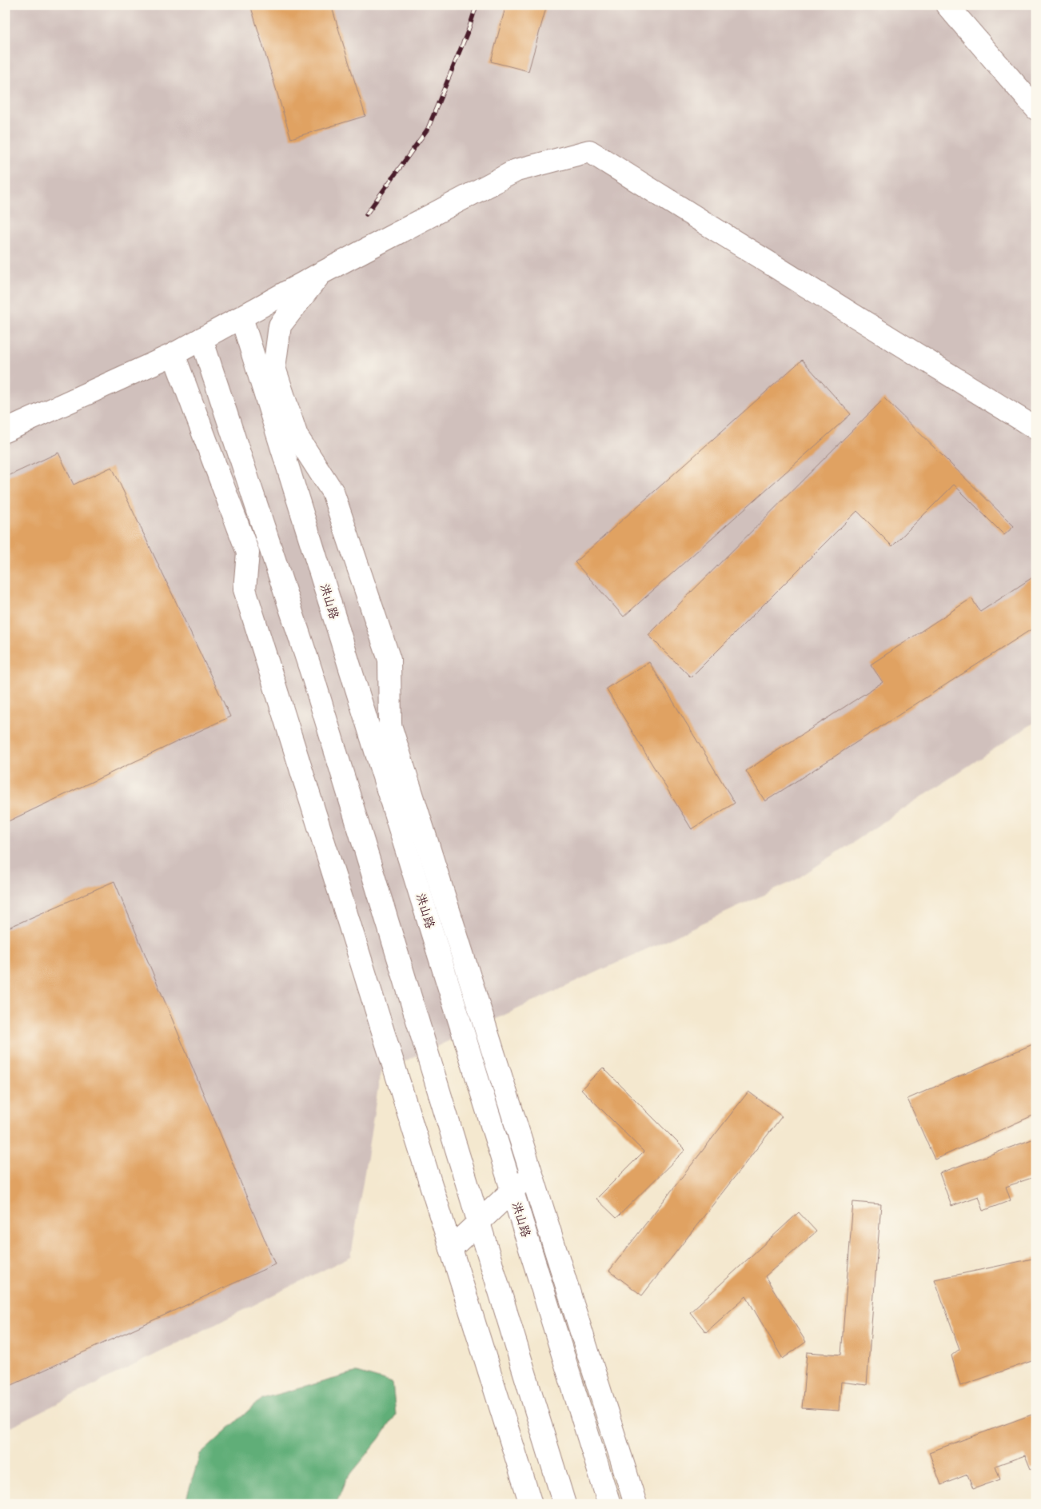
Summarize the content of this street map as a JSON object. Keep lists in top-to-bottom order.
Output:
{
  "streets": {
    "street": ["洪山路"]
  }
}
